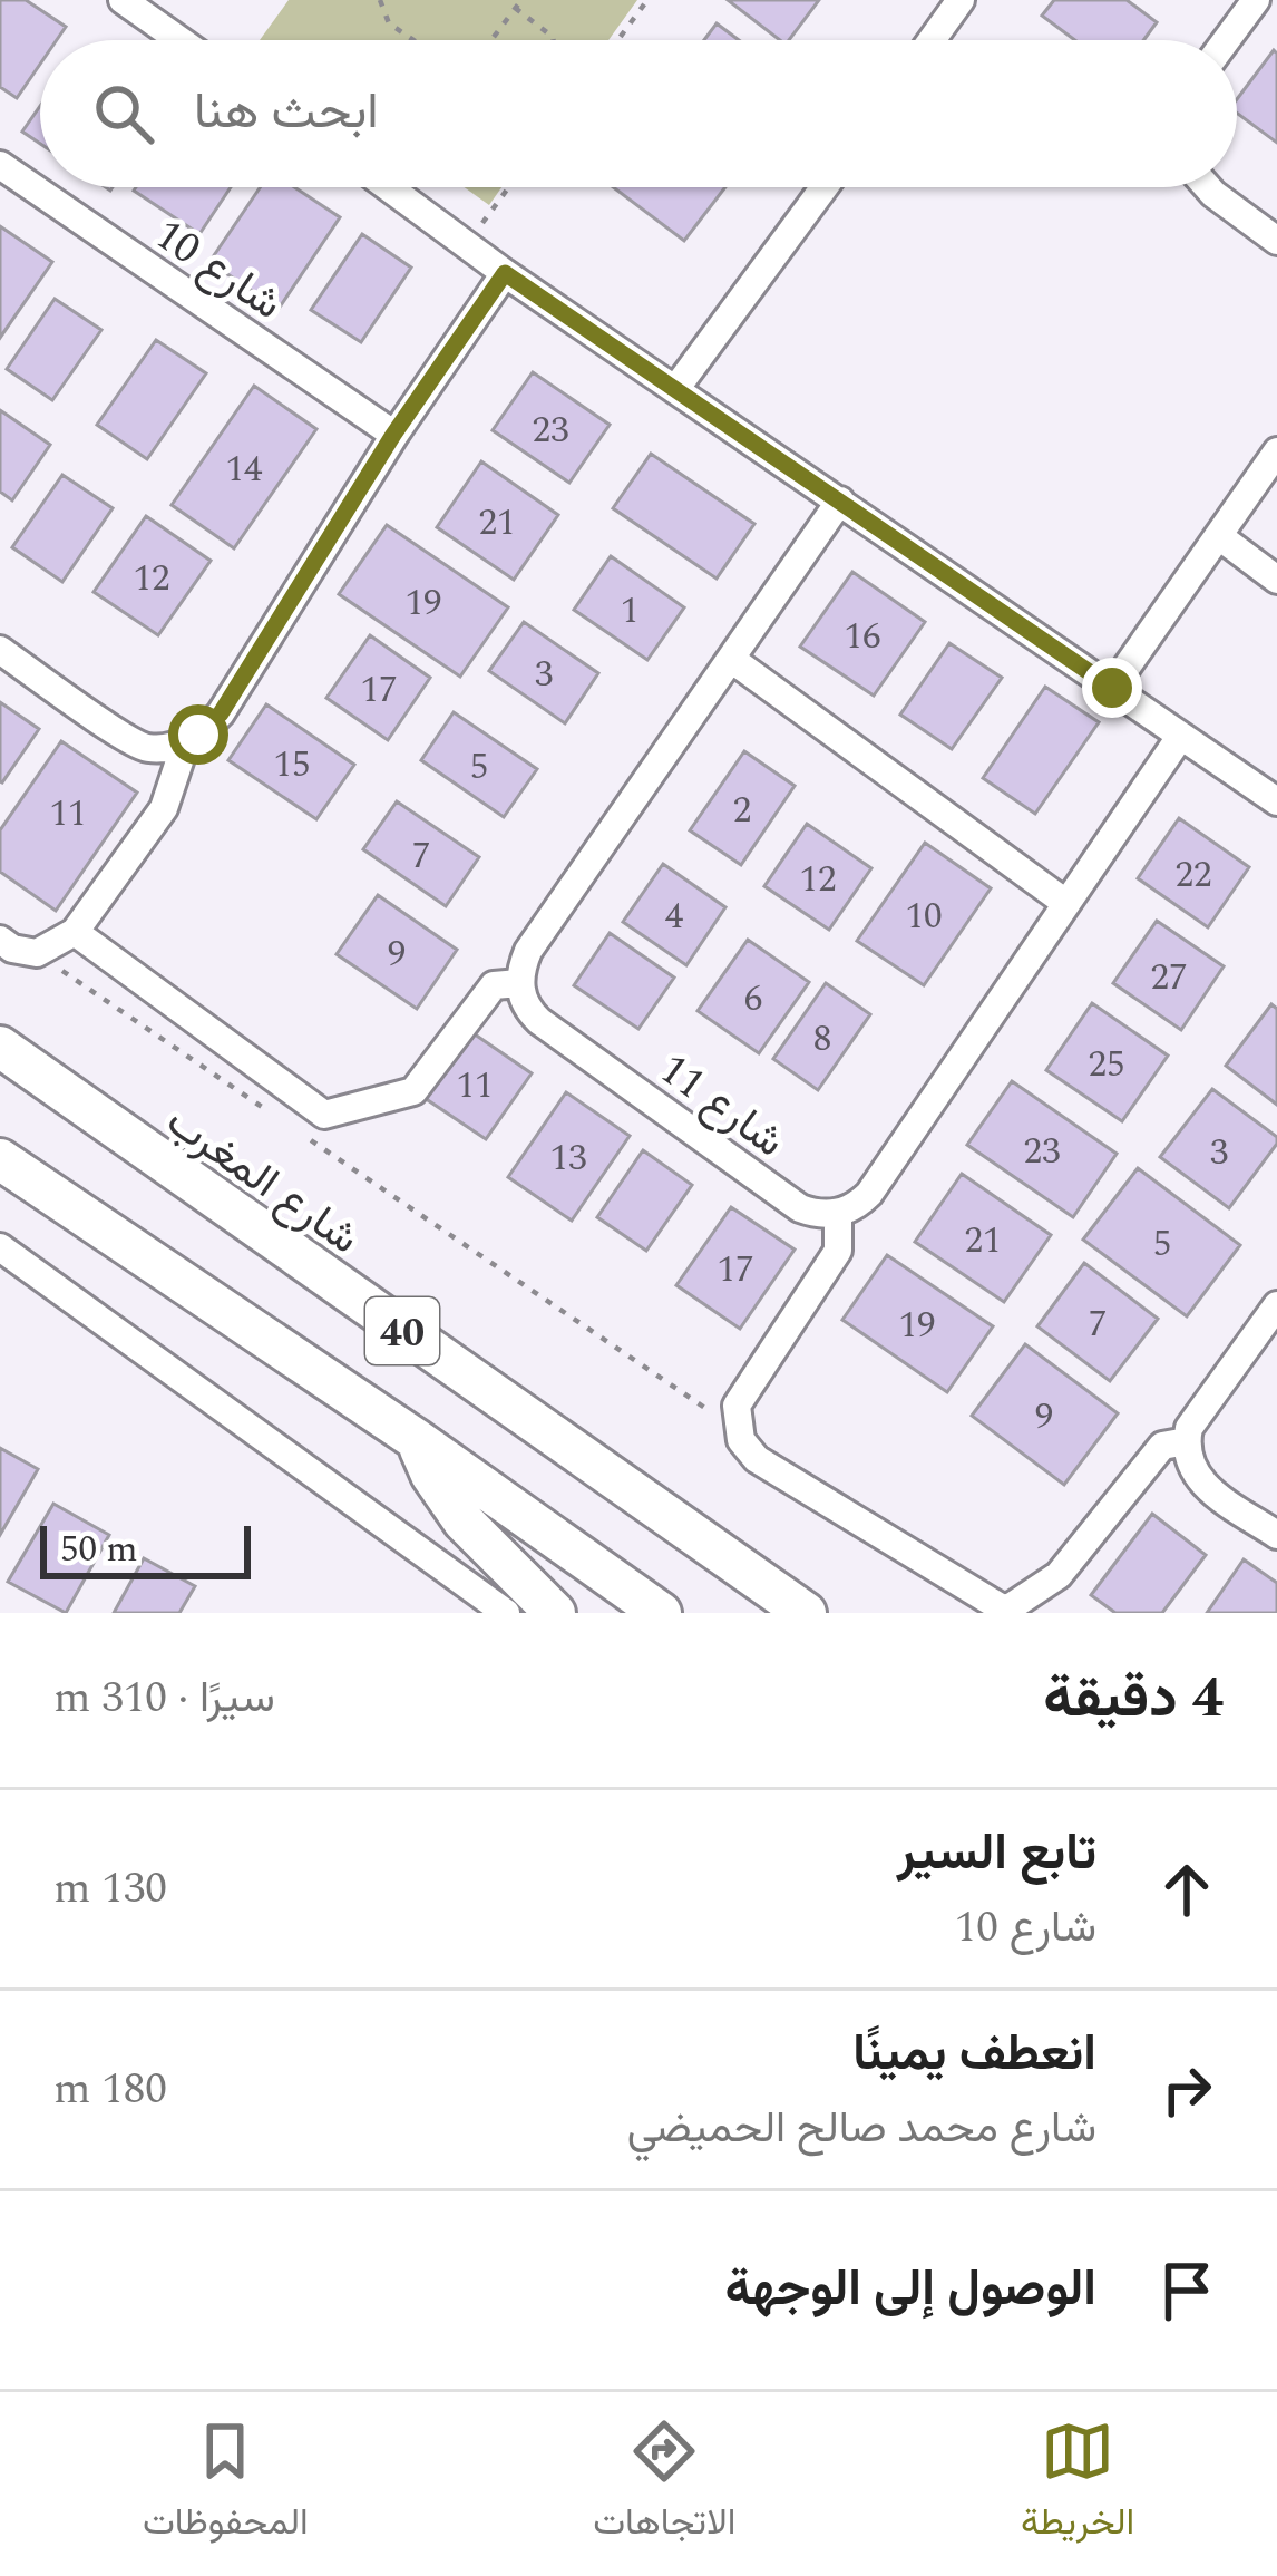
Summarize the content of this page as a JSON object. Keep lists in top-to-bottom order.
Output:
{
  "streets": {
    "highway": ["شارع المغرب", "40"],
    "street": ["شارع 10", "شارع 11"]
  },
  "house_numbers": [
    "23",
    "14",
    "21",
    "12",
    "19",
    "1",
    "16",
    "3",
    "17",
    "15",
    "5",
    "2",
    "11",
    "7",
    "22",
    "12",
    "4",
    "10",
    "9",
    "27",
    "6",
    "8",
    "25",
    "11",
    "23",
    "3",
    "13",
    "21",
    "5",
    "17",
    "7",
    "19",
    "9"
  ],
  "scale_bar": "50 m",
  "page": {
    "search": "ابحث هنا",
    "scale": "50 m",
    "heading": ["4 دقيقة", "سيرًا · 310 m"],
    "list": [
      ["تابع السير", "شارع 10", "130 m"],
      ["انعطف يمينًا", "شارع محمد صالح الحميضي", "180 m"],
      "الوصول إلى الوجهة"
    ],
    "nav": ["الخريطة", "الاتجاهات", "المحفوظات"]
  }
}
